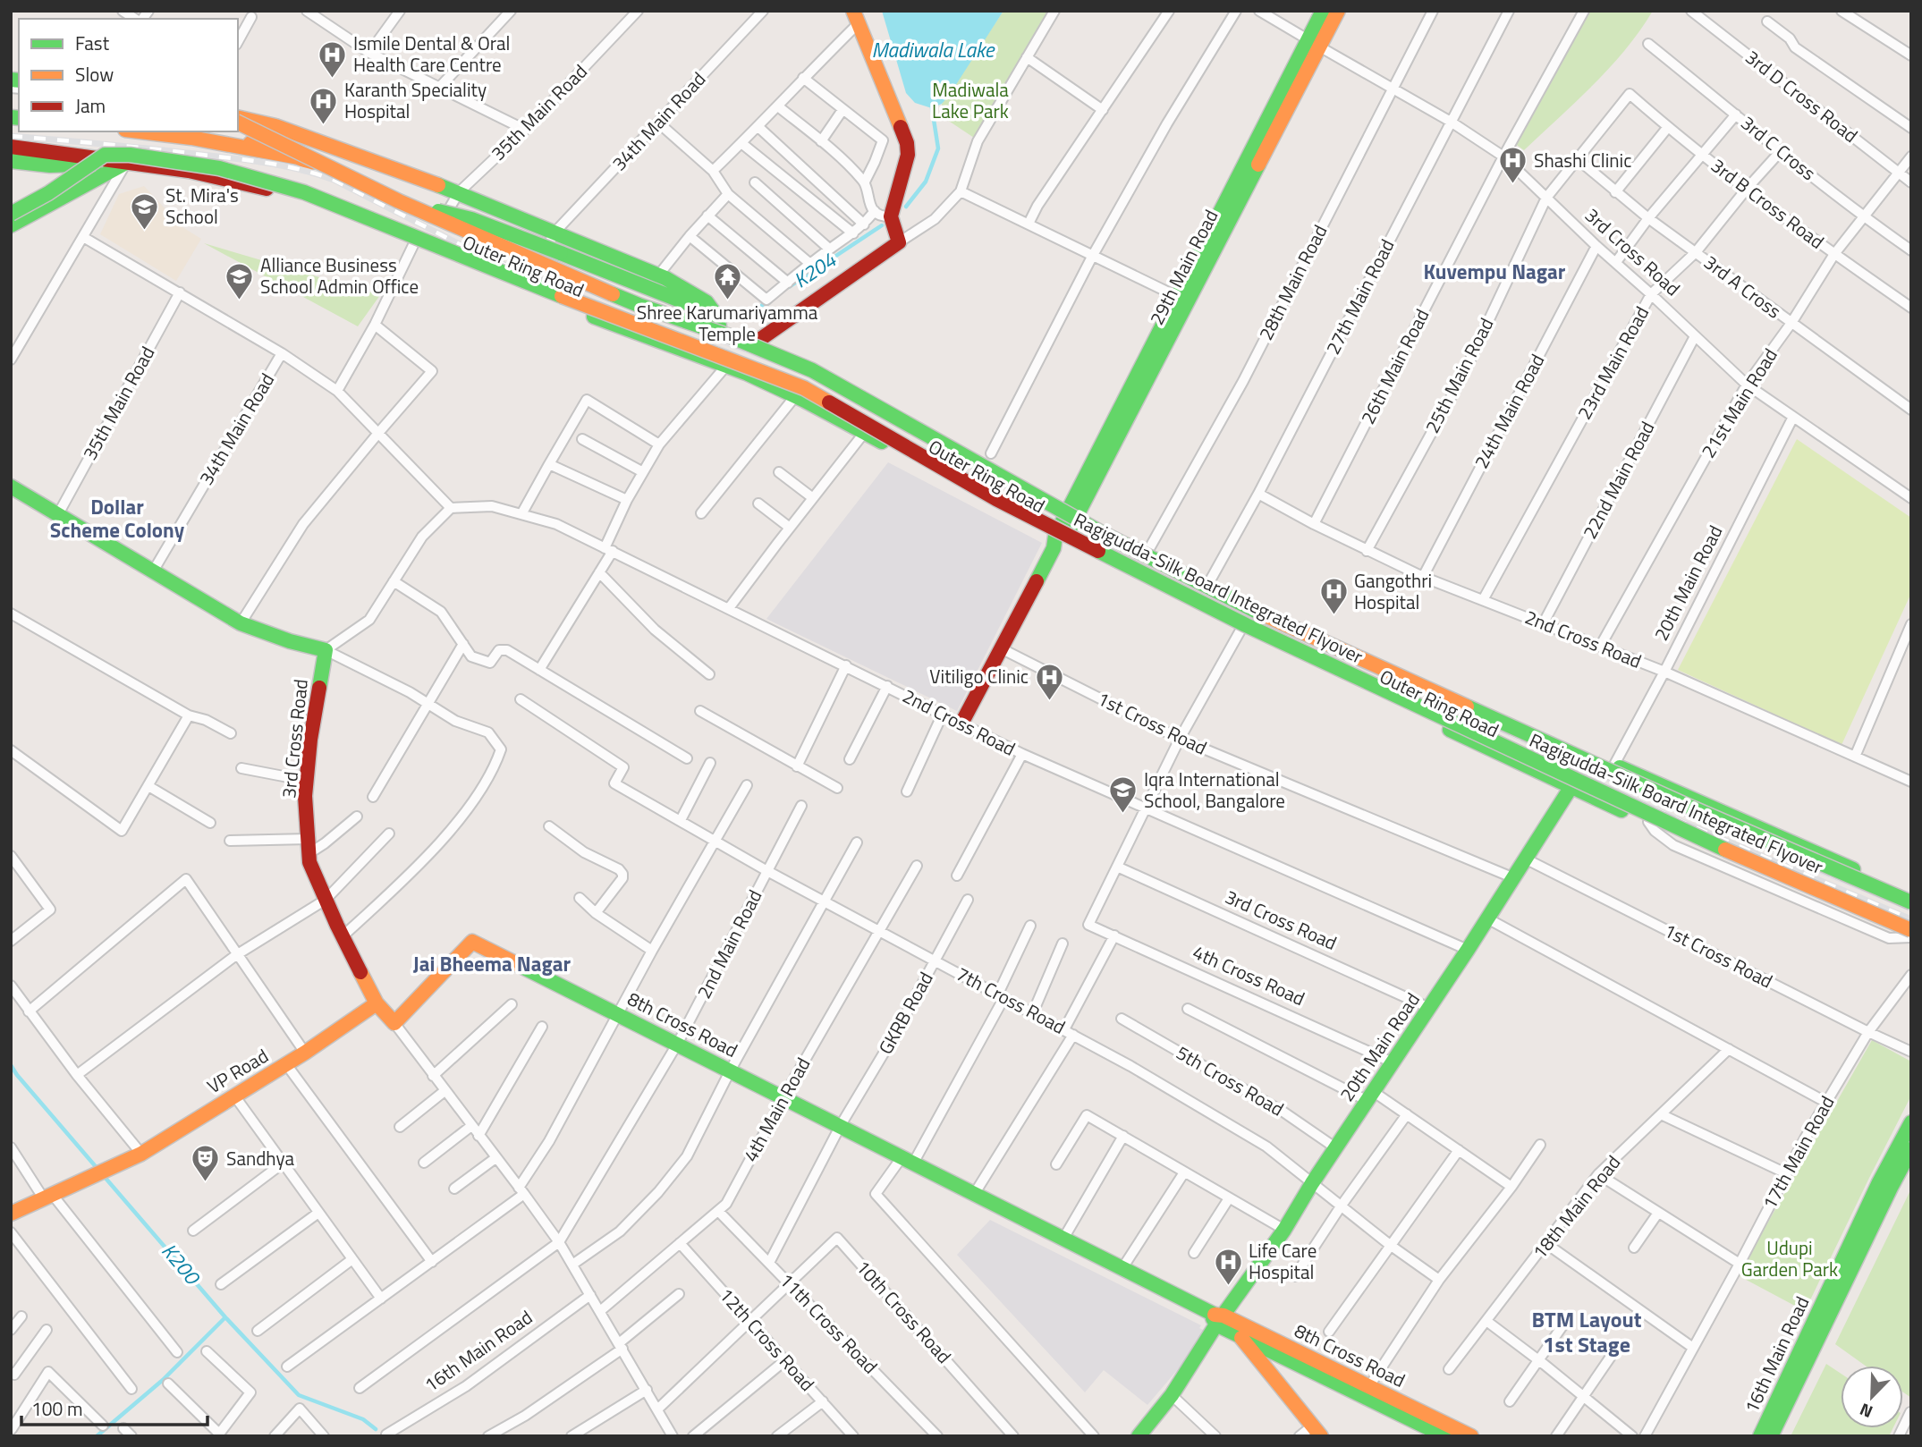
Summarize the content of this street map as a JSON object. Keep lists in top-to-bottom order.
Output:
{
  "streets": {
    "main road": [
      "3rd Cross Road",
      "Outer Ring Road",
      "29th Main Road",
      "20th Main Road",
      "Ragigudda-Silk Board Integrated Flyover",
      "8th Cross Road",
      "VP Road",
      "16th Main Road"
    ],
    "street": [
      "3rd D Cross Road",
      "35th Main Road",
      "34th Main Road",
      "3rd C Cross",
      "3rd B Cross Road",
      "28th Main Road",
      "3rd A Cross",
      "27th Main Road",
      "23rd Main Road",
      "26th Main Road",
      "25th Main Road",
      "21st Main Road",
      "24th Main Road",
      "22nd Main Road",
      "2nd Cross Road",
      "1st Cross Road",
      "2nd Main Road",
      "4th Cross Road",
      "7th Cross Road",
      "GKRB Road",
      "5th Cross Road",
      "4th Main Road",
      "17th Main Road",
      "18th Main Road",
      "10th Cross Road",
      "11th Cross Road",
      "12th Cross Road"
    ]
  },
  "crossings": [
    ["3rd D Cross Road", "21st Main Road"],
    ["35th Main Road", "Outer Ring Road"],
    ["34th Main Road", "Outer Ring Road"],
    ["3rd C Cross", "23rd Main Road"],
    ["3rd C Cross", "21st Main Road"],
    ["3rd B Cross Road", "23rd Main Road"],
    ["3rd B Cross Road", "25th Main Road"],
    ["3rd B Cross Road", "21st Main Road"],
    ["3rd Cross Road", "29th Main Road"],
    ["3rd Cross Road", "28th Main Road"],
    ["3rd Cross Road", "27th Main Road"],
    ["3rd Cross Road", "23rd Main Road"],
    ["3rd Cross Road", "26th Main Road"],
    ["3rd Cross Road", "25th Main Road"],
    ["3rd Cross Road", "21st Main Road"],
    ["3rd Cross Road", "24th Main Road"],
    ["3rd Cross Road", "22nd Main Road"],
    ["3rd Cross Road", "20th Main Road"],
    ["3rd Cross Road", "4th Cross Road"],
    ["3rd Cross Road", "8th Cross Road"],
    ["3rd Cross Road", "VP Road"],
    ["Outer Ring Road", "29th Main Road"],
    ["Outer Ring Road", "28th Main Road"],
    ["Outer Ring Road", "27th Main Road"],
    ["Outer Ring Road", "20th Main Road"],
    ["29th Main Road", "2nd Cross Road"],
    ["29th Main Road", "1st Cross Road"],
    ["3rd A Cross", "23rd Main Road"],
    ["3rd A Cross", "25th Main Road"],
    ["3rd A Cross", "21st Main Road"],
    ["27th Main Road", "2nd Cross Road"],
    ["23rd Main Road", "2nd Cross Road"],
    ["26th Main Road", "2nd Cross Road"],
    ["25th Main Road", "2nd Cross Road"],
    ["21st Main Road", "2nd Cross Road"],
    ["24th Main Road", "2nd Cross Road"],
    ["22nd Main Road", "2nd Cross Road"],
    ["20th Main Road", "2nd Cross Road"],
    ["20th Main Road", "1st Cross Road"],
    ["20th Main Road", "4th Cross Road"],
    ["20th Main Road", "7th Cross Road"],
    ["20th Main Road", "8th Cross Road"],
    ["20th Main Road", "5th Cross Road"],
    ["1st Cross Road", "17th Main Road"],
    ["2nd Main Road", "7th Cross Road"],
    ["2nd Main Road", "8th Cross Road"],
    ["7th Cross Road", "GKRB Road"],
    ["7th Cross Road", "4th Main Road"],
    ["GKRB Road", "8th Cross Road"],
    ["GKRB Road", "11th Cross Road"],
    ["8th Cross Road", "4th Main Road"],
    ["4th Main Road", "11th Cross Road"],
    ["4th Main Road", "12th Cross Road"],
    ["10th Cross Road", "11th Cross Road"]
  ],
  "districts": [
    "Kuvempu Nagar",
    "Dollar Scheme Colony",
    "Jai Bheema Nagar",
    "BTM Layout 1st Stage"
  ],
  "water": ["Madiwala Lake", "K204", "K200"],
  "parks": ["Madiwala Lake Park", "Udupi Garden Park"],
  "places": {
    "hospital": [
      "Ismile Dental & Oral Health Care Centre",
      "Karanth Speciality Hospital",
      "Shashi Clinic",
      "Gangothri Hospital",
      "Vitiligo Clinic",
      "Life Care Hospital"
    ],
    "school or university": ["St. Mira's School", "Alliance Business School Admin Office", "Iqra International School, Bangalore"],
    "temple": ["Shree Karumariyamma Temple"],
    "theatre": ["Sandhya"]
  },
  "legend": ["Fast", "Slow", "Jam"],
  "scale_bar": "100 m",
  "north": "bottom left"
}
